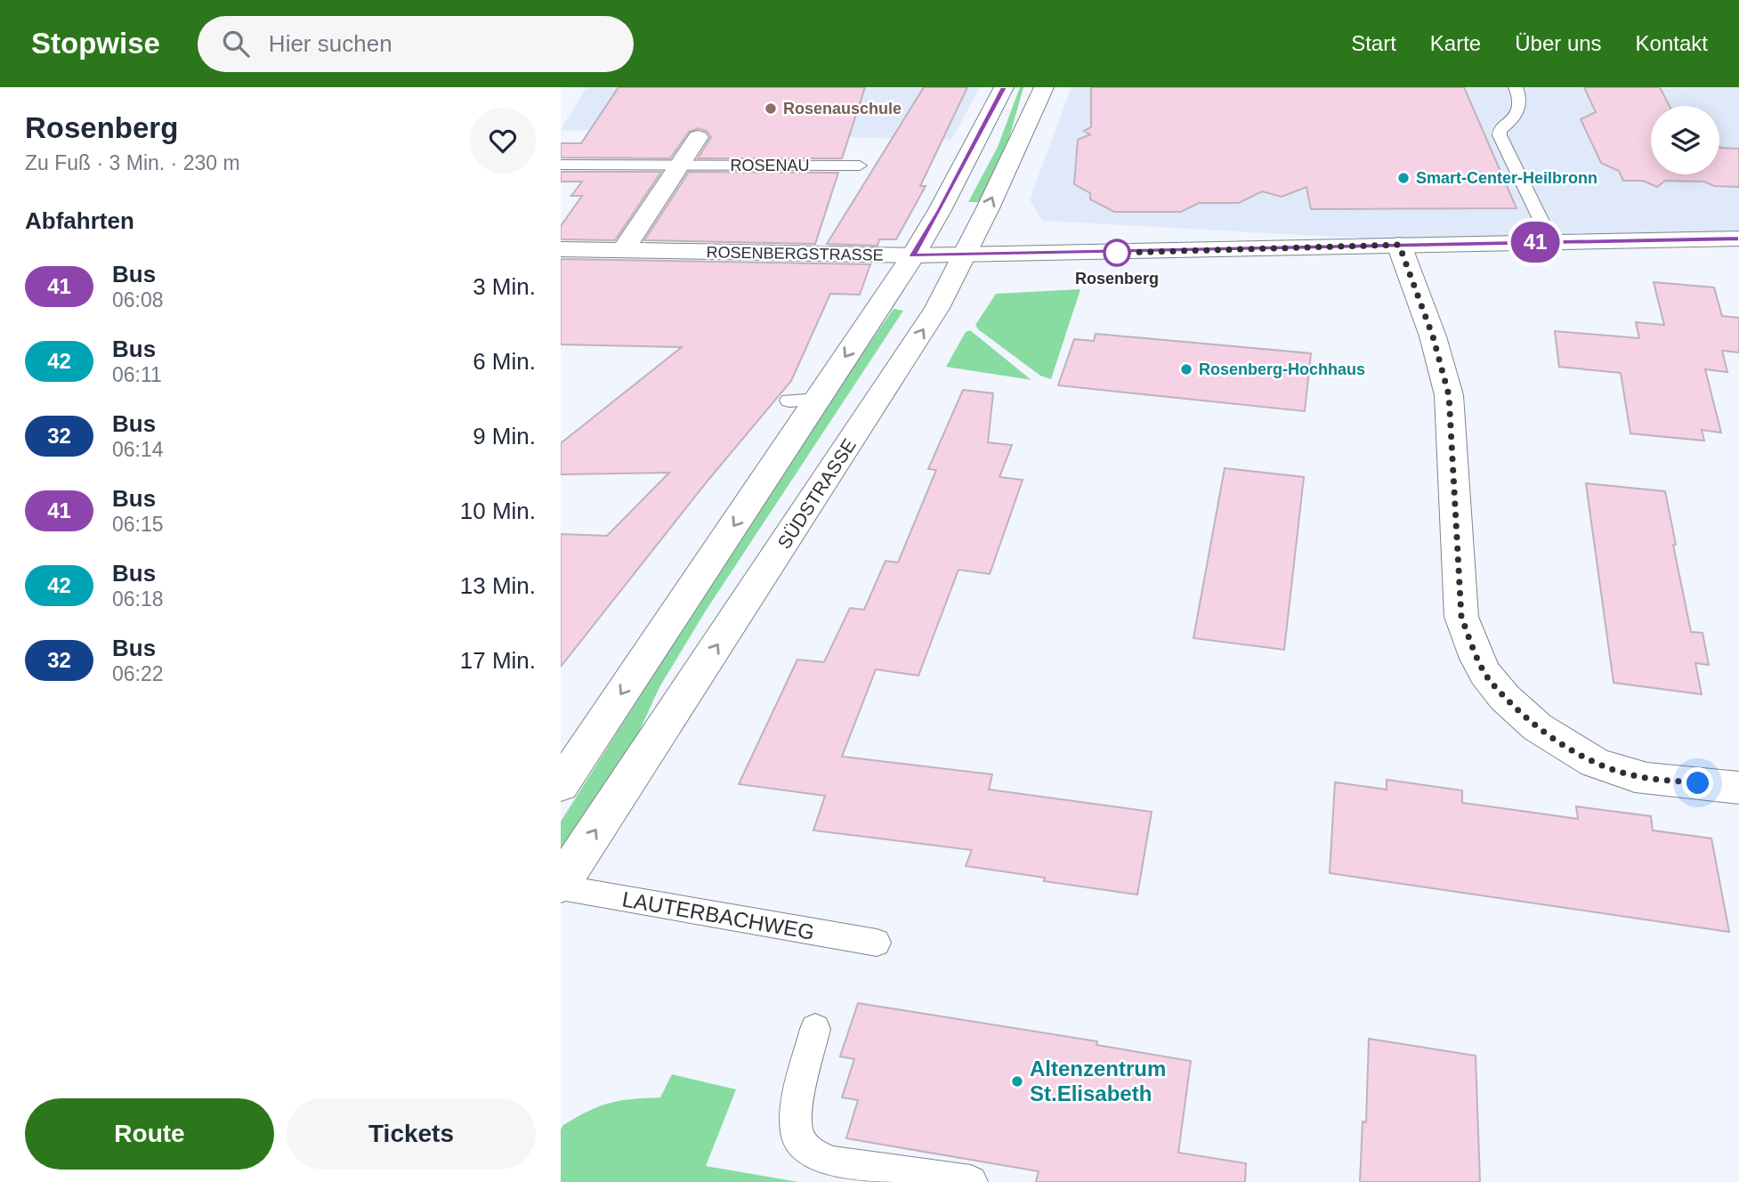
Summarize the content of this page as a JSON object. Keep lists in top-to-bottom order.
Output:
{
  "streets": {
    "street": ["ROSENBERGSTRASSE", "SÜDSTRASSE"],
    "lane": ["ROSENAU", "LAUTERBACHWEG"]
  },
  "crossings": [
    ["ROSENBERGSTRASSE", "SÜDSTRASSE"],
    ["SÜDSTRASSE", "LAUTERBACHWEG"]
  ],
  "places": [
    "Rosenauschule",
    "Smart-Center-Heilbronn",
    "Rosenberg",
    "Rosenberg-Hochhaus",
    "Altenzentrum St.Elisabeth"
  ],
  "lines": ["bus line 41"],
  "page": {
    "header": "Stopwise",
    "search": "Hier suchen",
    "nav": [
      "Start",
      "Karte",
      "Über uns",
      "Kontakt"
    ],
    "heading": [
      ["Rosenberg", "Zu Fuß · 3 Min. · 230 m"],
      "Abfahrten"
    ],
    "on_map": "41",
    "list": [
      {
        "mark": "41",
        "name": "Bus",
        "note": "06:08",
        "value": "3 Min."
      },
      {
        "mark": "42",
        "name": "Bus",
        "note": "06:11",
        "value": "6 Min."
      },
      {
        "mark": "32",
        "name": "Bus",
        "note": "06:14",
        "value": "9 Min."
      },
      {
        "mark": "41",
        "name": "Bus",
        "note": "06:15",
        "value": "10 Min."
      },
      {
        "mark": "42",
        "name": "Bus",
        "note": "06:18",
        "value": "13 Min."
      },
      {
        "mark": "32",
        "name": "Bus",
        "note": "06:22",
        "value": "17 Min."
      }
    ],
    "buttons": ["Route", "Tickets"]
  }
}
